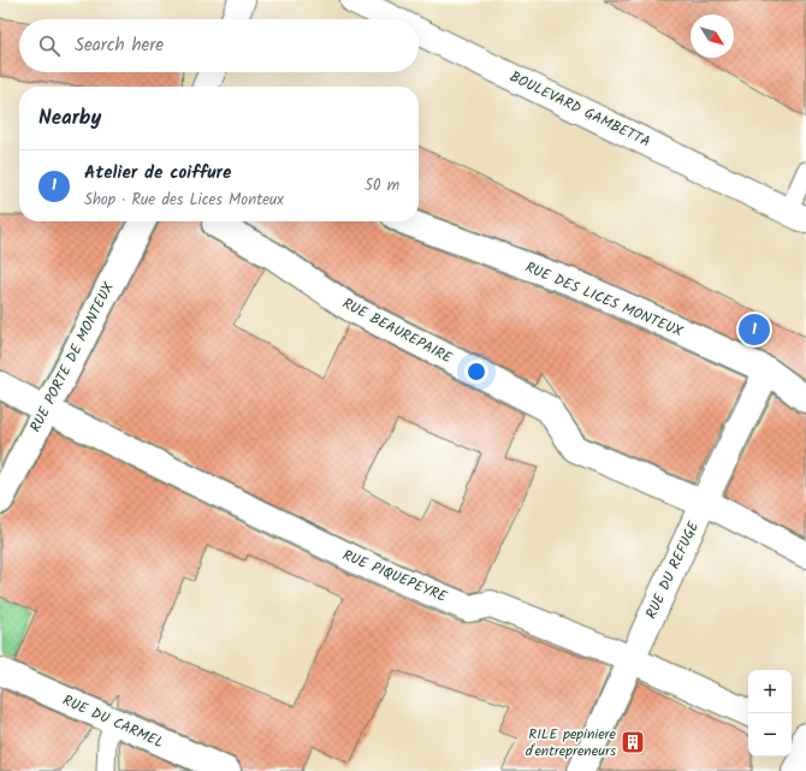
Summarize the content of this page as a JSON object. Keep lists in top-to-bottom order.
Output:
{
  "streets": {
    "street": [
      "BOULEVARD GAMBETTA",
      "RUE DES LICES MONTEUX",
      "RUE BEAUREPAIRE",
      "RUE PORTE DE MONTEUX",
      "RUE DU REFUGE",
      "RUE PIQUEPEYRE",
      "RUE DU CARMEL"
    ]
  },
  "crossings": [
    ["RUE DES LICES MONTEUX", "RUE DU REFUGE"],
    ["RUE BEAUREPAIRE", "RUE DU REFUGE"],
    ["RUE PORTE DE MONTEUX", "RUE PIQUEPEYRE"],
    ["RUE DU REFUGE", "RUE PIQUEPEYRE"]
  ],
  "places": {
    "building": ["RILE pepiniere d'entrepreneurs"]
  },
  "north": "bottom right",
  "page": {
    "search": "Search here",
    "heading": "Nearby",
    "list": [
      {
        "mark": "1",
        "name": "Atelier de coiffure",
        "note": "Shop · Rue des Lices Monteux",
        "value": "50 m"
      }
    ],
    "pins": "1",
    "map_buttons": ["+", "−"]
  }
}
